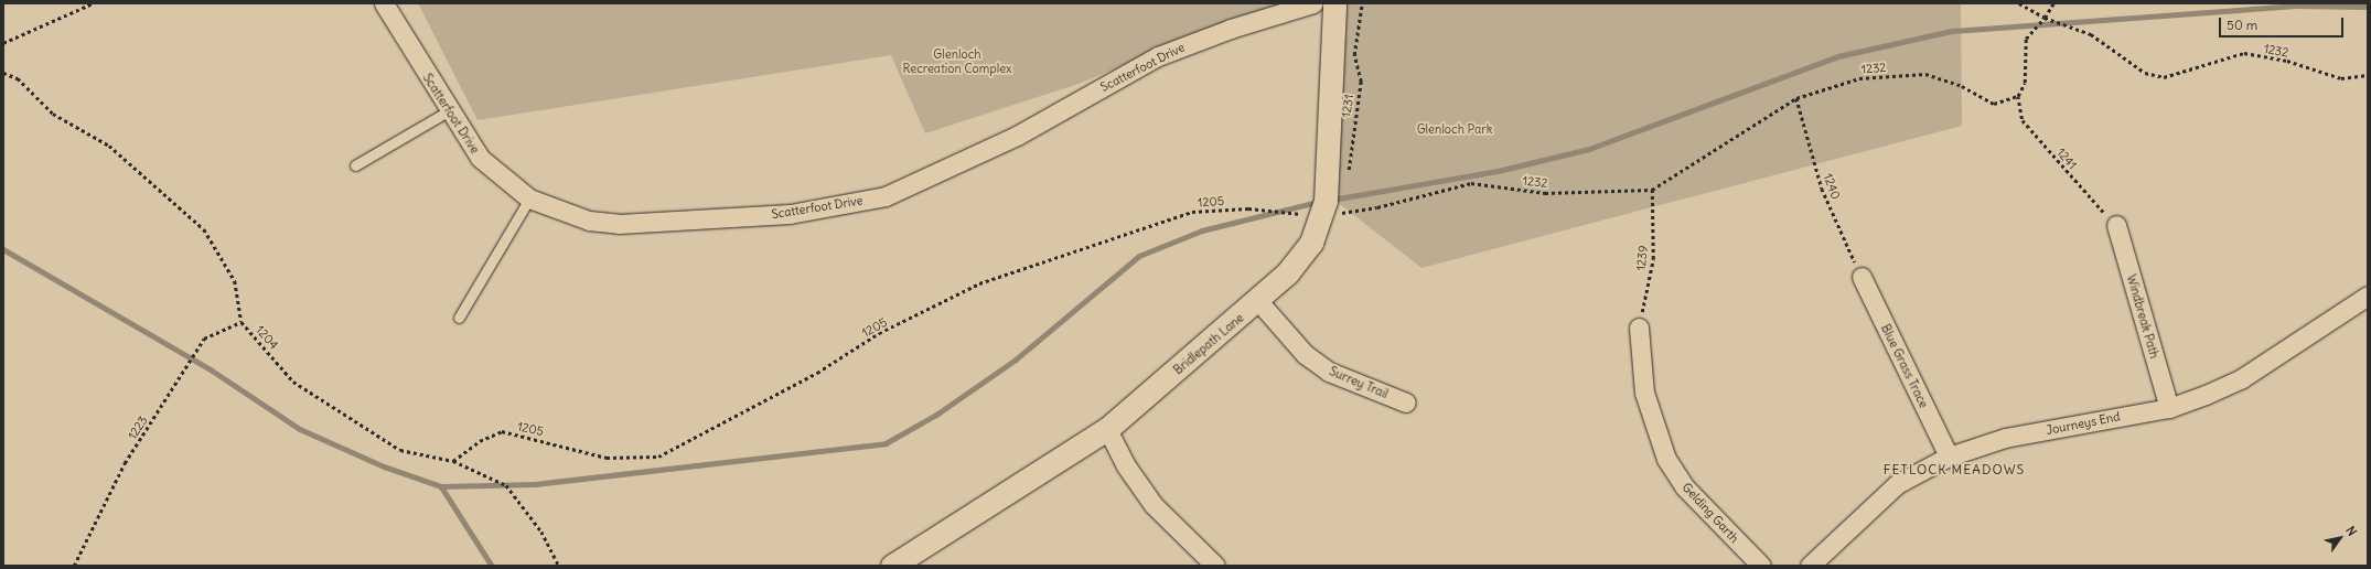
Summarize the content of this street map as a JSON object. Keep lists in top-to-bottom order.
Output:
{
  "streets": {
    "street": [
      "Scatterfoot Drive",
      "Windbreak Path",
      "Bridlepath Lane",
      "Blue Grass Trace",
      "Surrey Trail",
      "Journeys End",
      "Gelding Garth"
    ],
    "path": [
      "1232",
      "1231",
      "1241",
      "1240",
      "1205",
      "1239",
      "1204",
      "1223"
    ]
  },
  "crossings": [
    ["1232", "1241"],
    ["1232", "1240"],
    ["1232", "1205"],
    ["1232", "1239"],
    ["1232", "Bridlepath Lane"],
    ["1241", "Windbreak Path"],
    ["1240", "Blue Grass Trace"],
    ["1205", "1204"],
    ["1205", "Bridlepath Lane"],
    ["1239", "Gelding Garth"],
    ["Windbreak Path", "Journeys End"],
    ["1204", "1223"],
    ["Bridlepath Lane", "Surrey Trail"],
    ["Blue Grass Trace", "Journeys End"]
  ],
  "districts": ["FETLOCK MEADOWS"],
  "parks": ["Glenloch Recreation Complex", "Glenloch Park"],
  "scale_bar": "50 m",
  "north": "top right"
}
